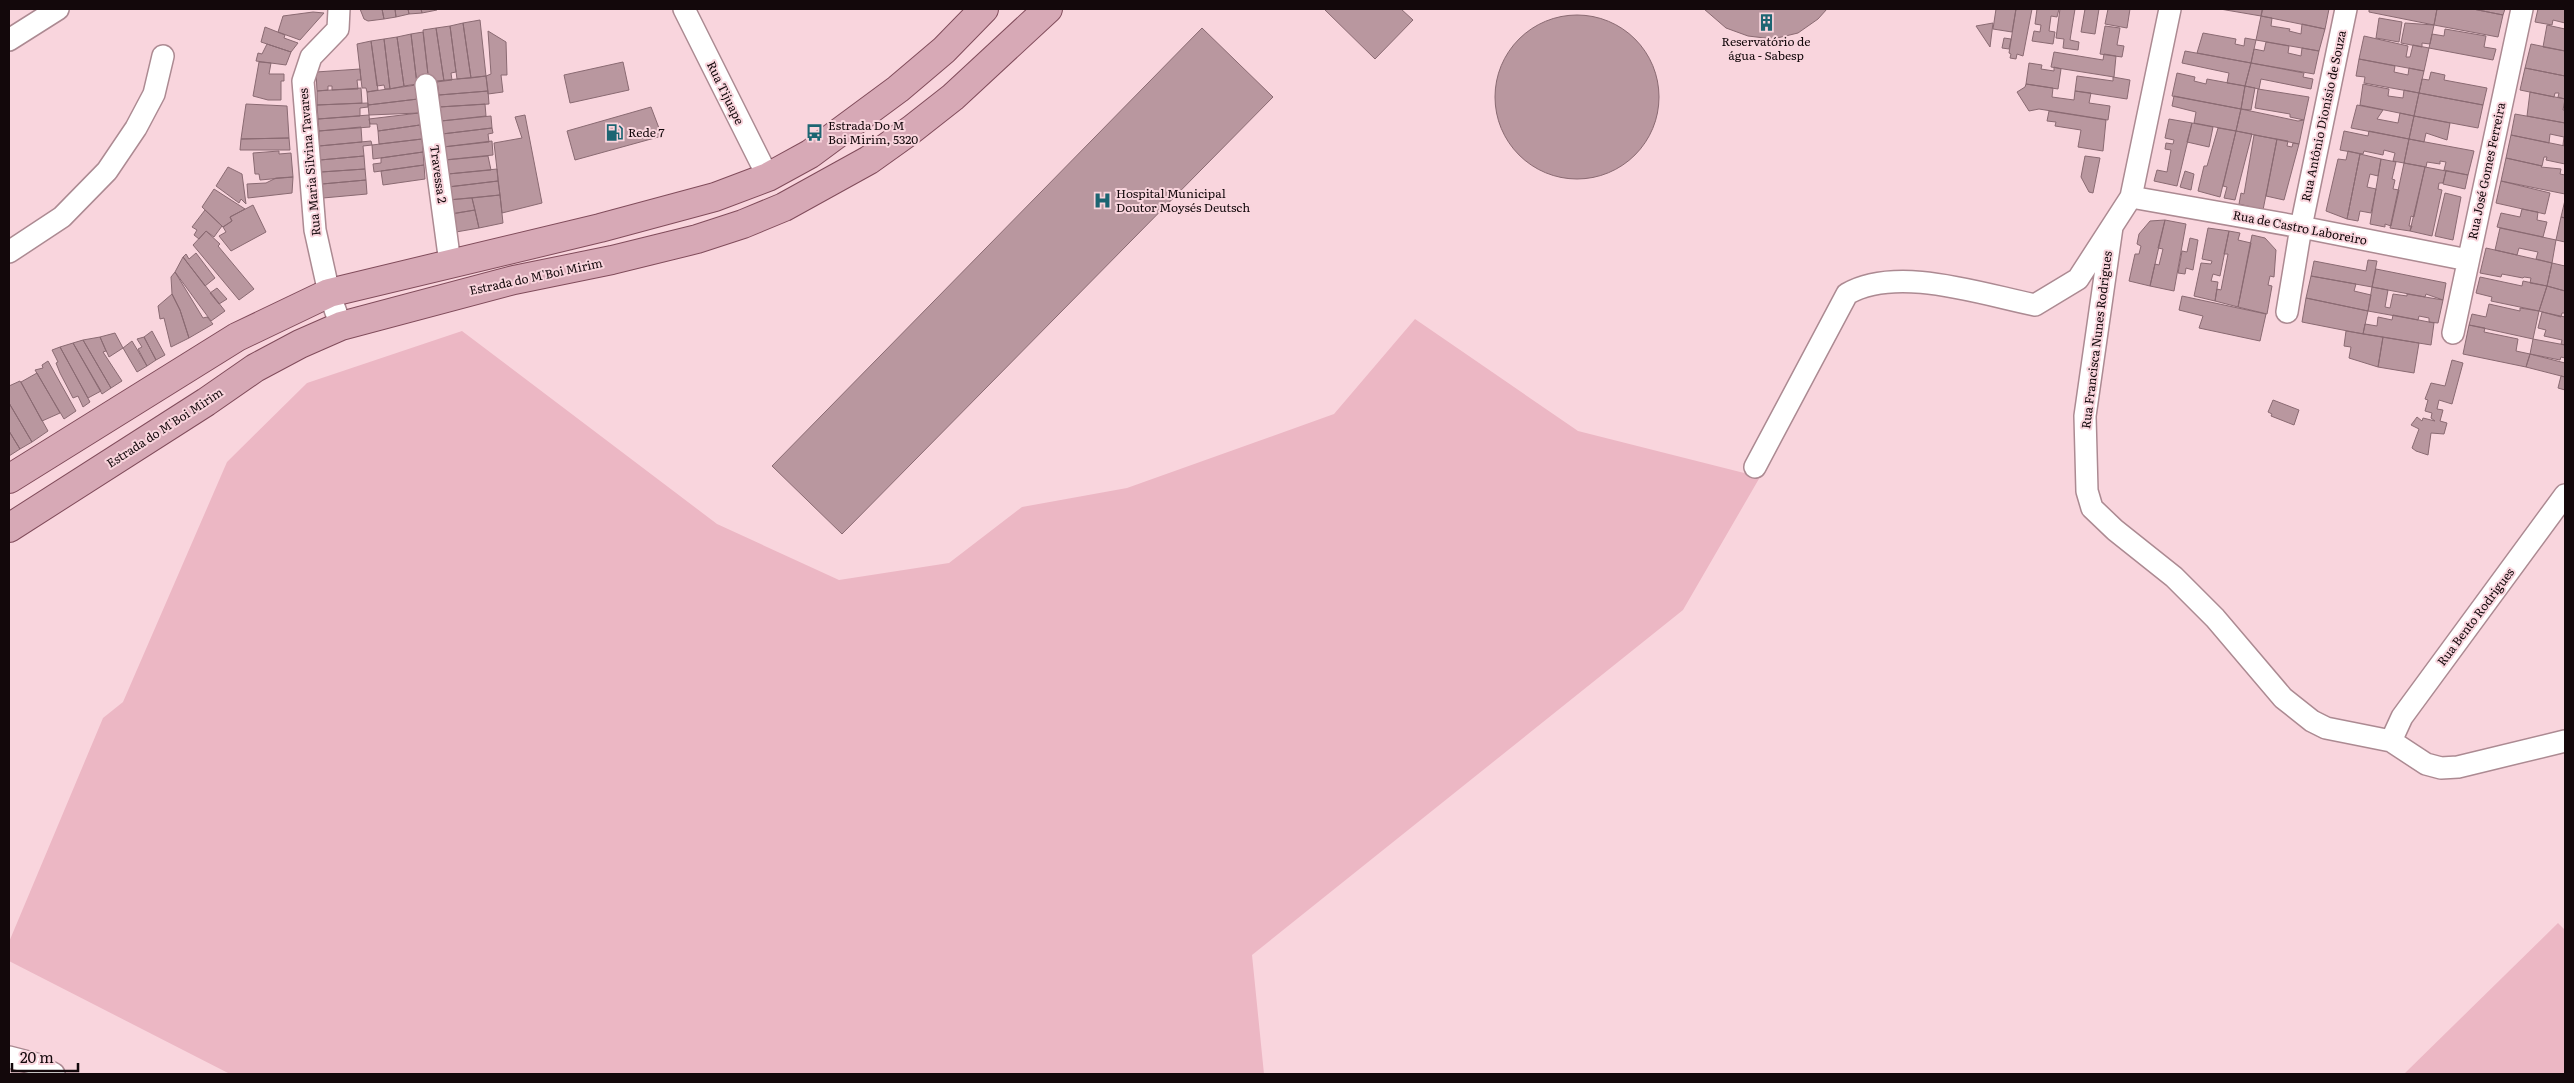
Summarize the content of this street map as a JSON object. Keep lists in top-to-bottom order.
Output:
{
  "streets": {
    "main road": ["Estrada do M'Boi Mirim"],
    "street": [
      "Rua Tijuape",
      "Rua Antônio Dionísio de Souza",
      "Rua Maria Silvina Tavares",
      "Rua José Gomes Ferreira",
      "Travessa 2",
      "Rua de Castro Laboreiro",
      "Rua Francisca Nunes Rodrigues",
      "Rua Bento Rodrigues"
    ]
  },
  "crossings": [
    ["Rua Antônio Dionísio de Souza", "Rua de Castro Laboreiro"],
    ["Rua Maria Silvina Tavares", "Estrada do M'Boi Mirim"],
    ["Rua José Gomes Ferreira", "Rua de Castro Laboreiro"],
    ["Rua Francisca Nunes Rodrigues", "Rua Bento Rodrigues"]
  ],
  "places": {
    "building": ["Reservatório de água - Sabesp"],
    "fuel station": ["Rede 7"],
    "bus stop": ["Estrada Do M Boi Mirim, 5320"],
    "hospital": ["Hospital Municipal Doutor Moysés Deutsch"]
  },
  "scale_bar": "20 m"
}
